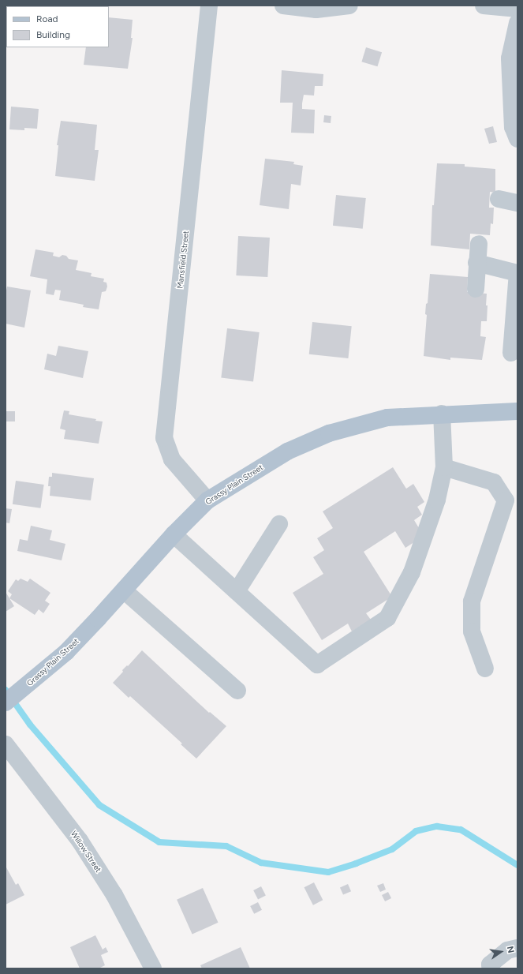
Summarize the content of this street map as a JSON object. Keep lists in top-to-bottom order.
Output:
{
  "streets": {
    "main road": ["Grassy Plain Street"],
    "street": ["Mansfield Street", "Willow Street"]
  },
  "crossings": [
    ["Mansfield Street", "Grassy Plain Street"]
  ],
  "legend": ["Road", "Building"],
  "north": "right"
}
